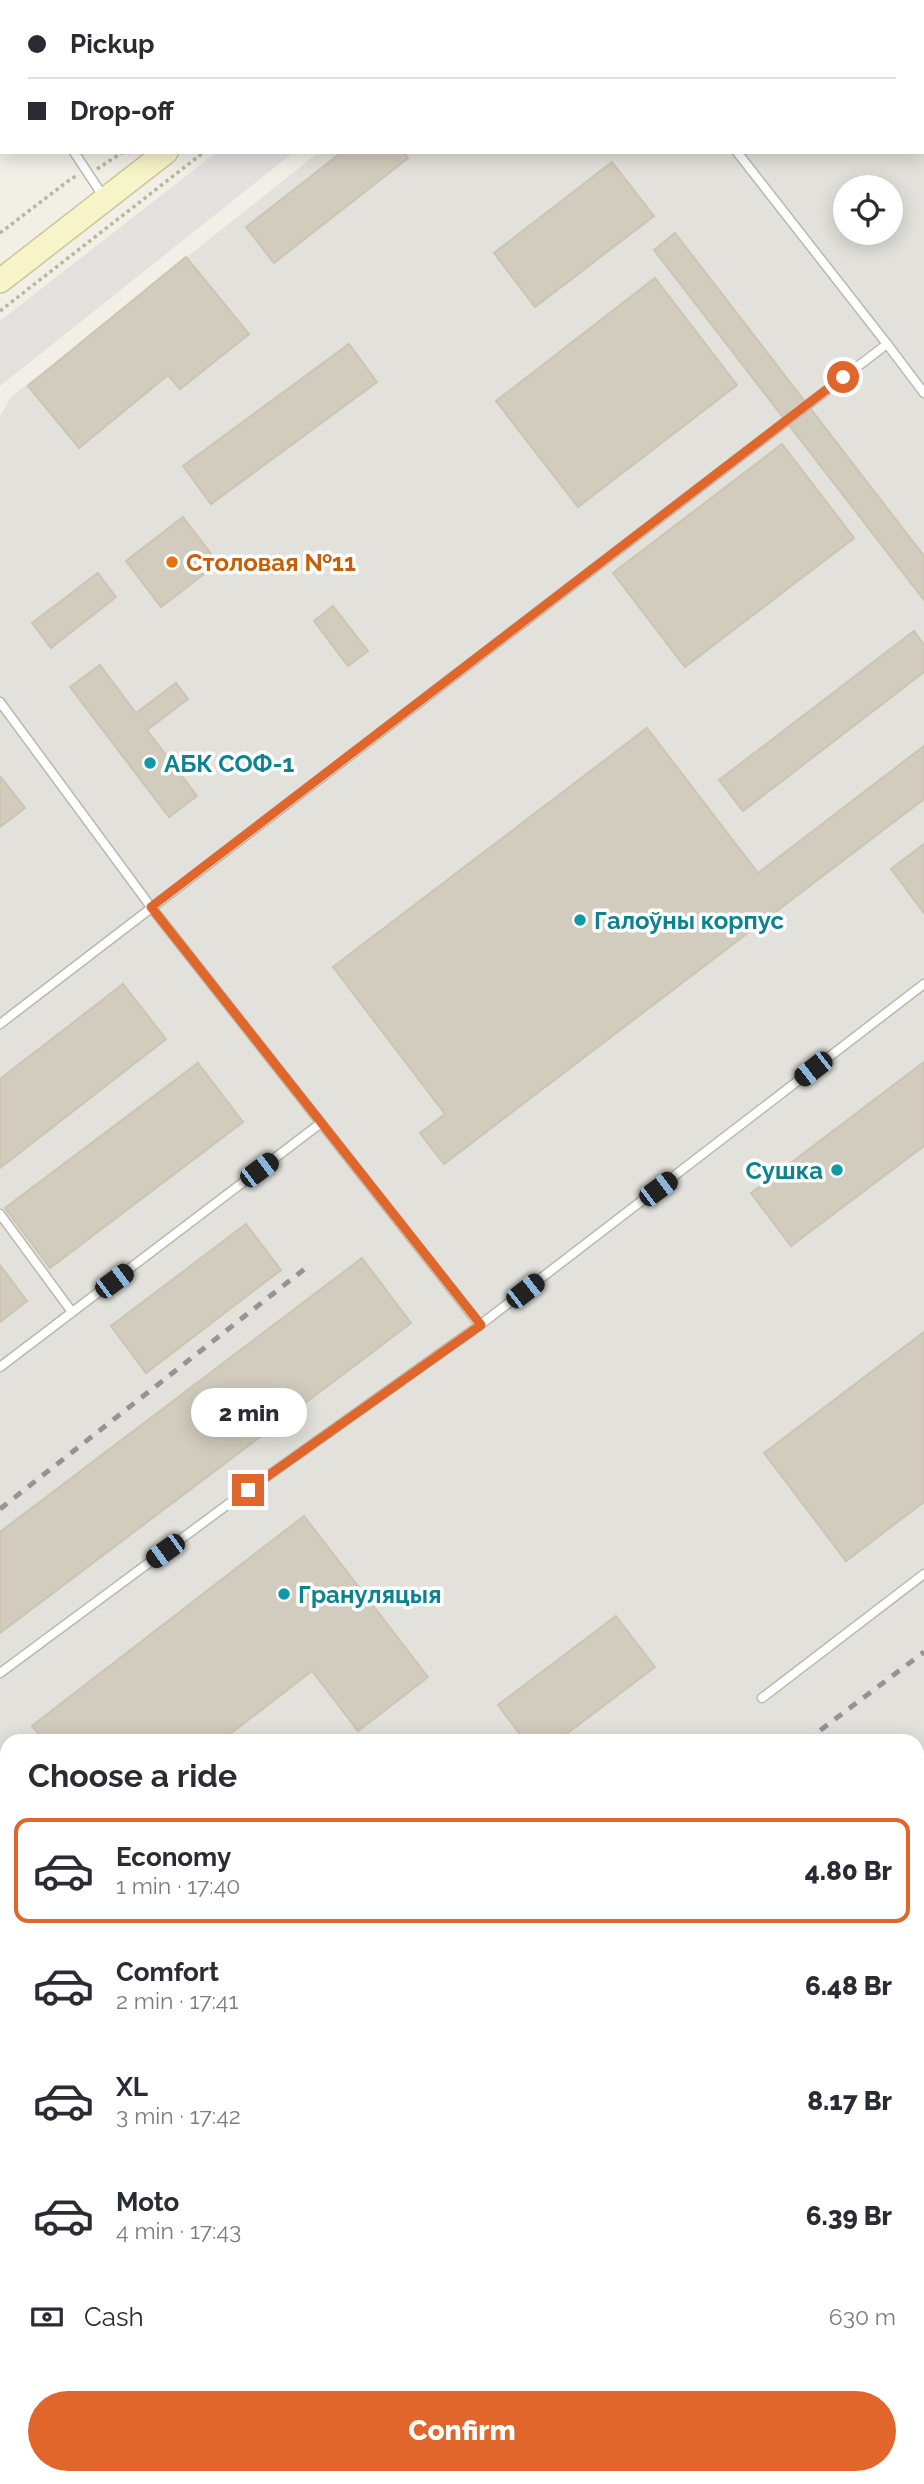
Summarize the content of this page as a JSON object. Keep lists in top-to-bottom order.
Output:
{
  "places": [
    "Столовая №11",
    "АБК СОФ-1",
    "Галоўны корпус",
    "Сушка",
    "Грануляцыя"
  ],
  "page": {
    "banner": ["Pickup", "Drop-off"],
    "bubble": "2 min",
    "heading": "Choose a ride",
    "list": [
      {
        "name": "Economy",
        "note": "1 min · 17:40",
        "value": "4.80 Br"
      },
      {
        "name": "Comfort",
        "note": "2 min · 17:41",
        "value": "6.48 Br"
      },
      {
        "name": "XL",
        "note": "3 min · 17:42",
        "value": "8.17 Br"
      },
      {
        "name": "Moto",
        "note": "4 min · 17:43",
        "value": "6.39 Br"
      }
    ],
    "pay": ["Cash", "630 m"],
    "buttons": "Confirm"
  }
}
